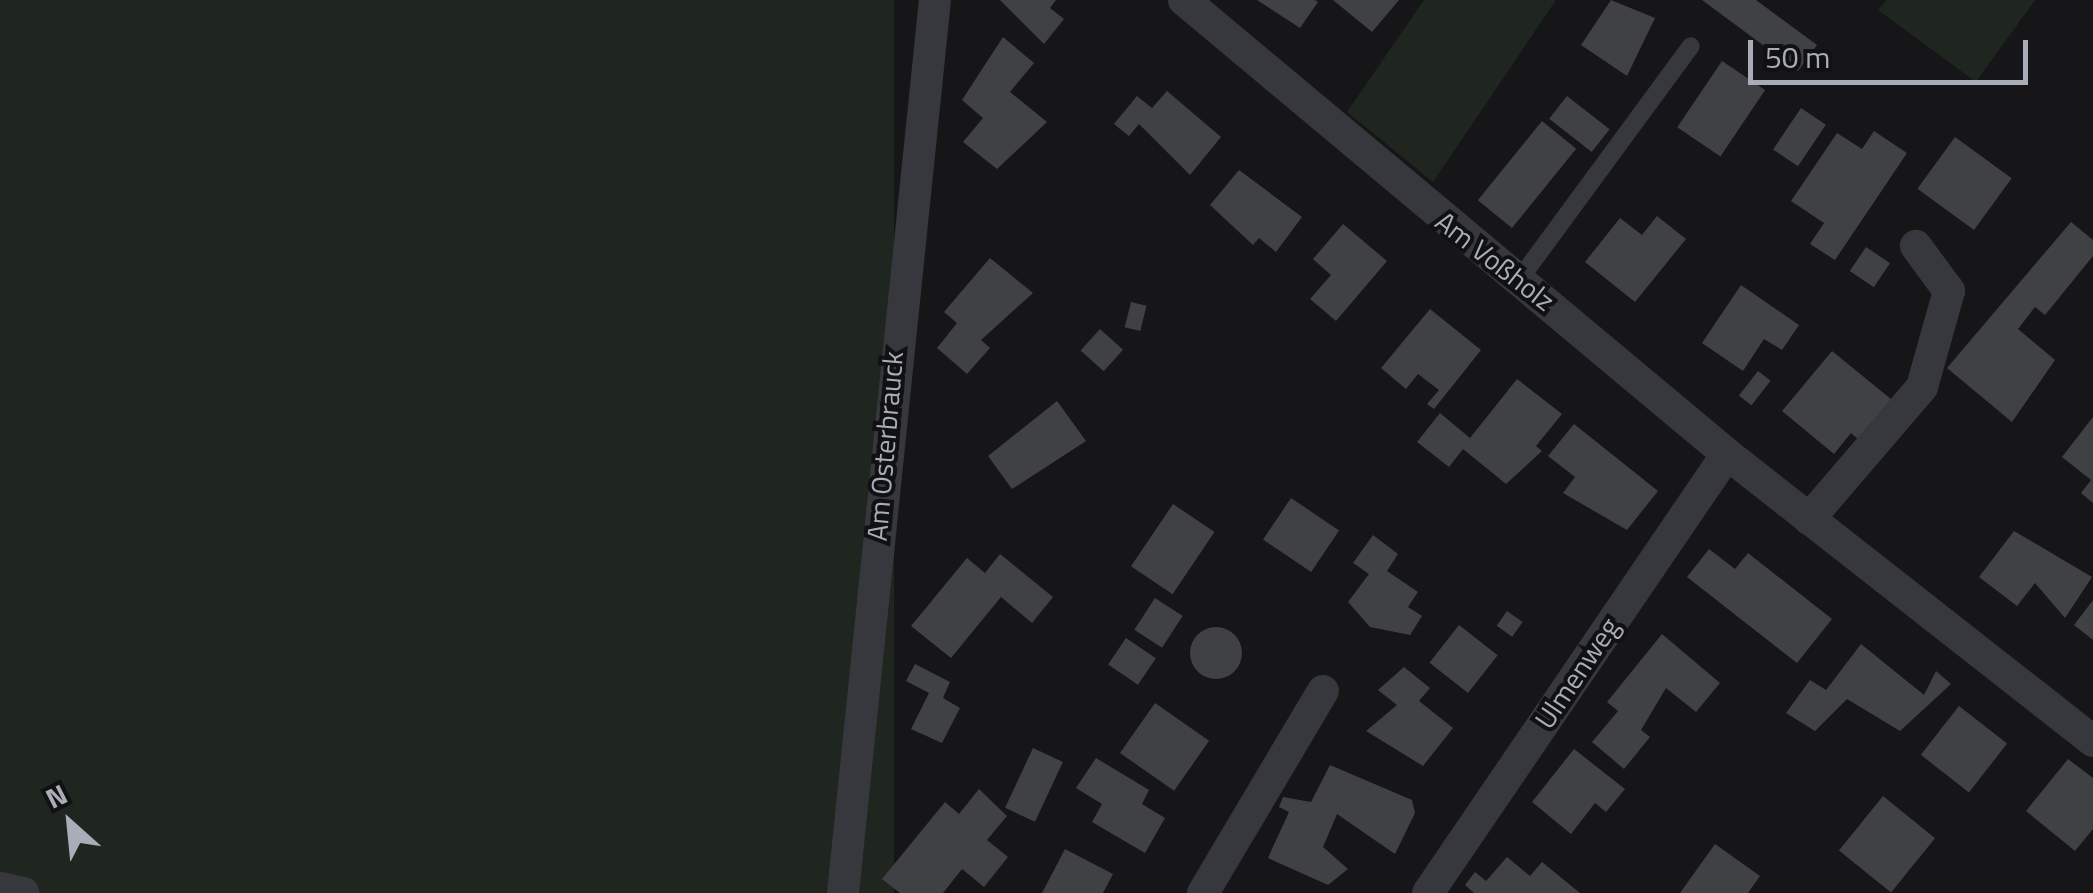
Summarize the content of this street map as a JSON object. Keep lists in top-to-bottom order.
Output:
{
  "streets": {
    "street": ["Am Voßholz", "Am Osterbrauck", "Ulmenweg"]
  },
  "crossings": [
    ["Am Voßholz", "Ulmenweg"]
  ],
  "scale_bar": "50 m",
  "north": "top left"
}
